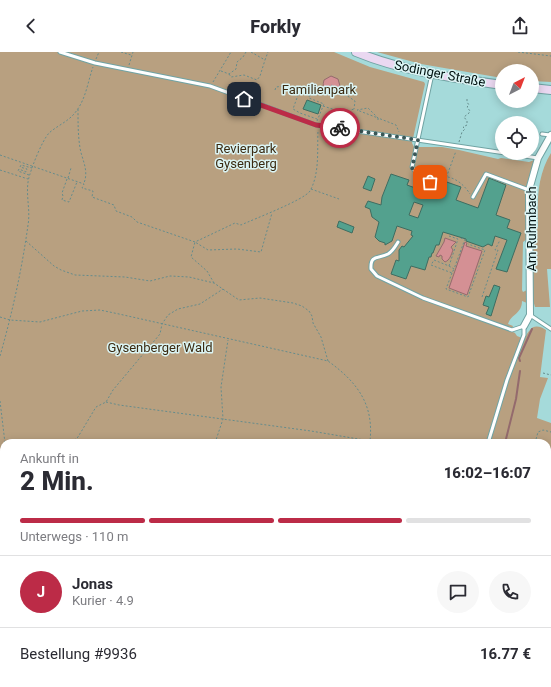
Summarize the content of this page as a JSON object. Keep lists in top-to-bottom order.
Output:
{
  "streets": {
    "main road": ["Sodinger Straße"],
    "street": ["Am Ruhmbach"]
  },
  "parks": ["Familienpark", "Revierpark Gysenberg", "Gysenberger Wald"],
  "north": "top right",
  "page": {
    "header": "Forkly",
    "heading": ["2 Min.", "Ankunft in", "16:02–16:07"],
    "panel": [
      "Jonas",
      "Kurier · 4.9",
      "Bestellung #9936",
      "16.77 €"
    ],
    "bar": "Unterwegs · 110 m",
    "round": "J"
  }
}
